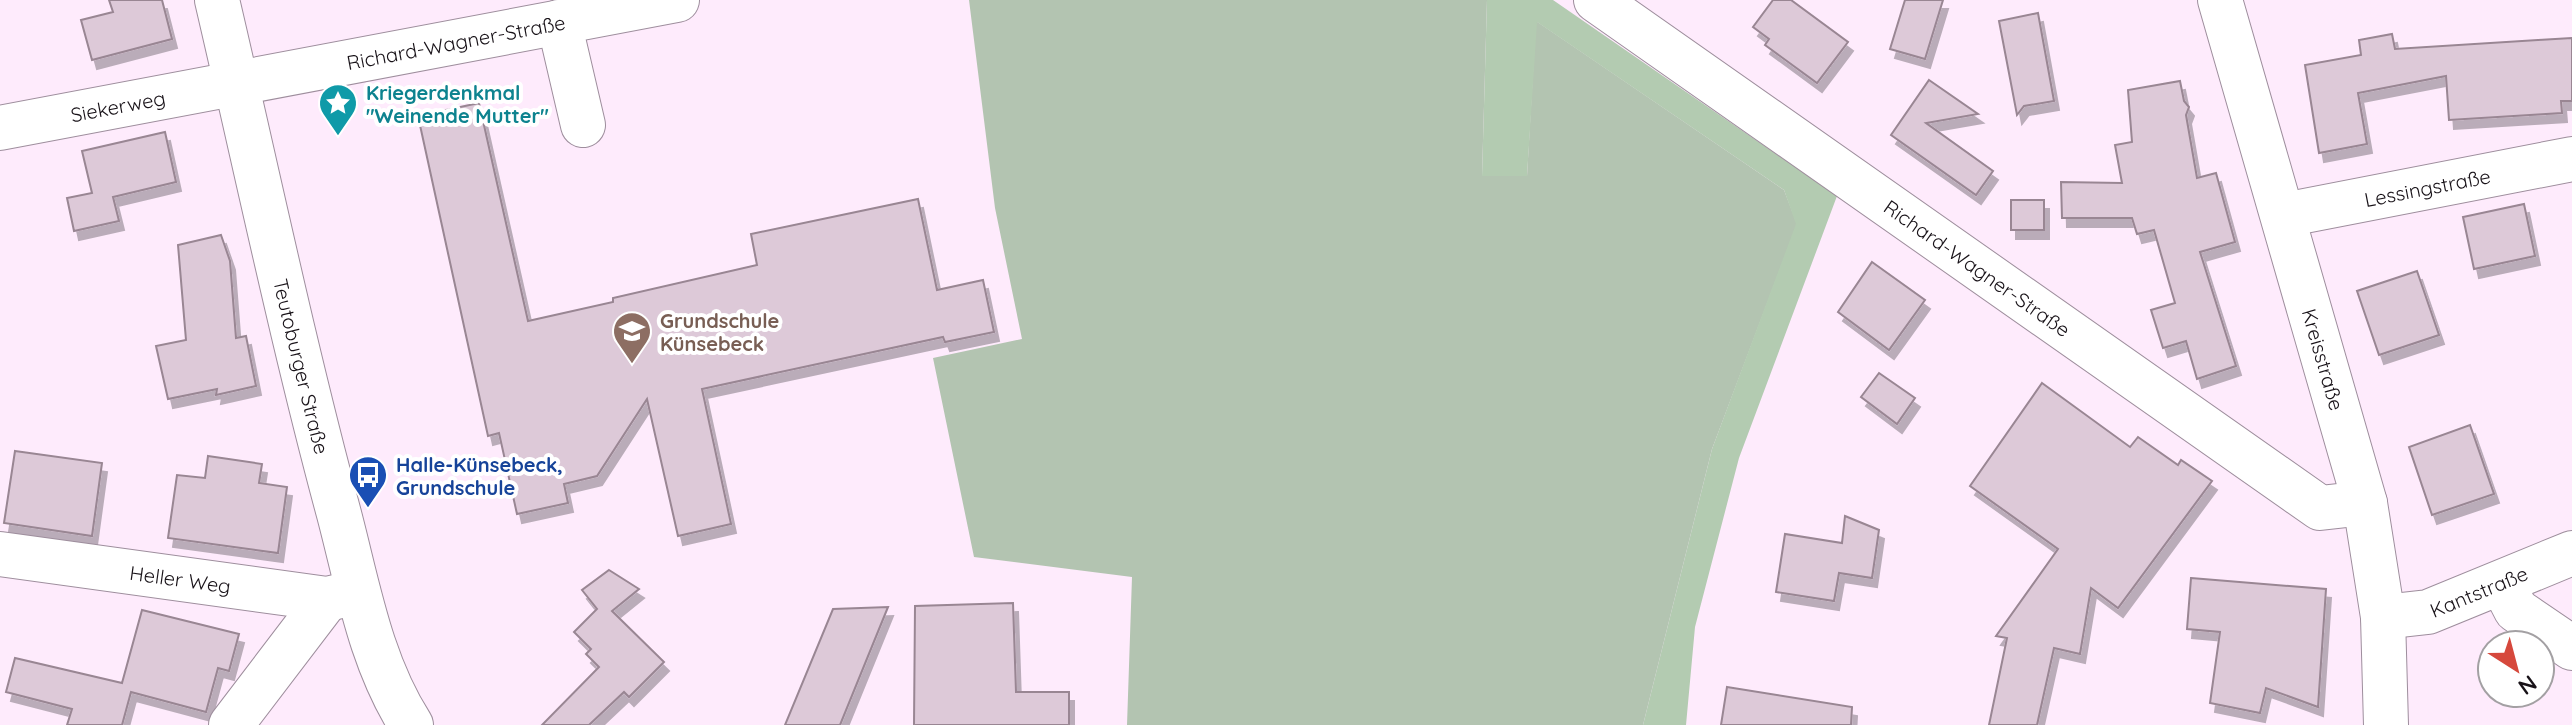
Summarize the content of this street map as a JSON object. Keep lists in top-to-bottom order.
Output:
{
  "streets": {
    "street": [
      "Richard-Wagner-Straße",
      "Siekerweg",
      "Lessingstraße",
      "Kreisstraße",
      "Teutoburger Straße",
      "Heller Weg",
      "Kantstraße"
    ]
  },
  "crossings": [
    ["Richard-Wagner-Straße", "Siekerweg"],
    ["Richard-Wagner-Straße", "Kreisstraße"],
    ["Richard-Wagner-Straße", "Teutoburger Straße"],
    ["Siekerweg", "Teutoburger Straße"],
    ["Lessingstraße", "Kreisstraße"],
    ["Kreisstraße", "Kantstraße"],
    ["Teutoburger Straße", "Heller Weg"]
  ],
  "places": {
    "place": ["Kriegerdenkmal \"Weinende Mutter\""],
    "school or university": ["Grundschule Künsebeck"],
    "bus stop": ["Halle-Künsebeck, Grundschule"]
  },
  "north": "bottom right"
}
